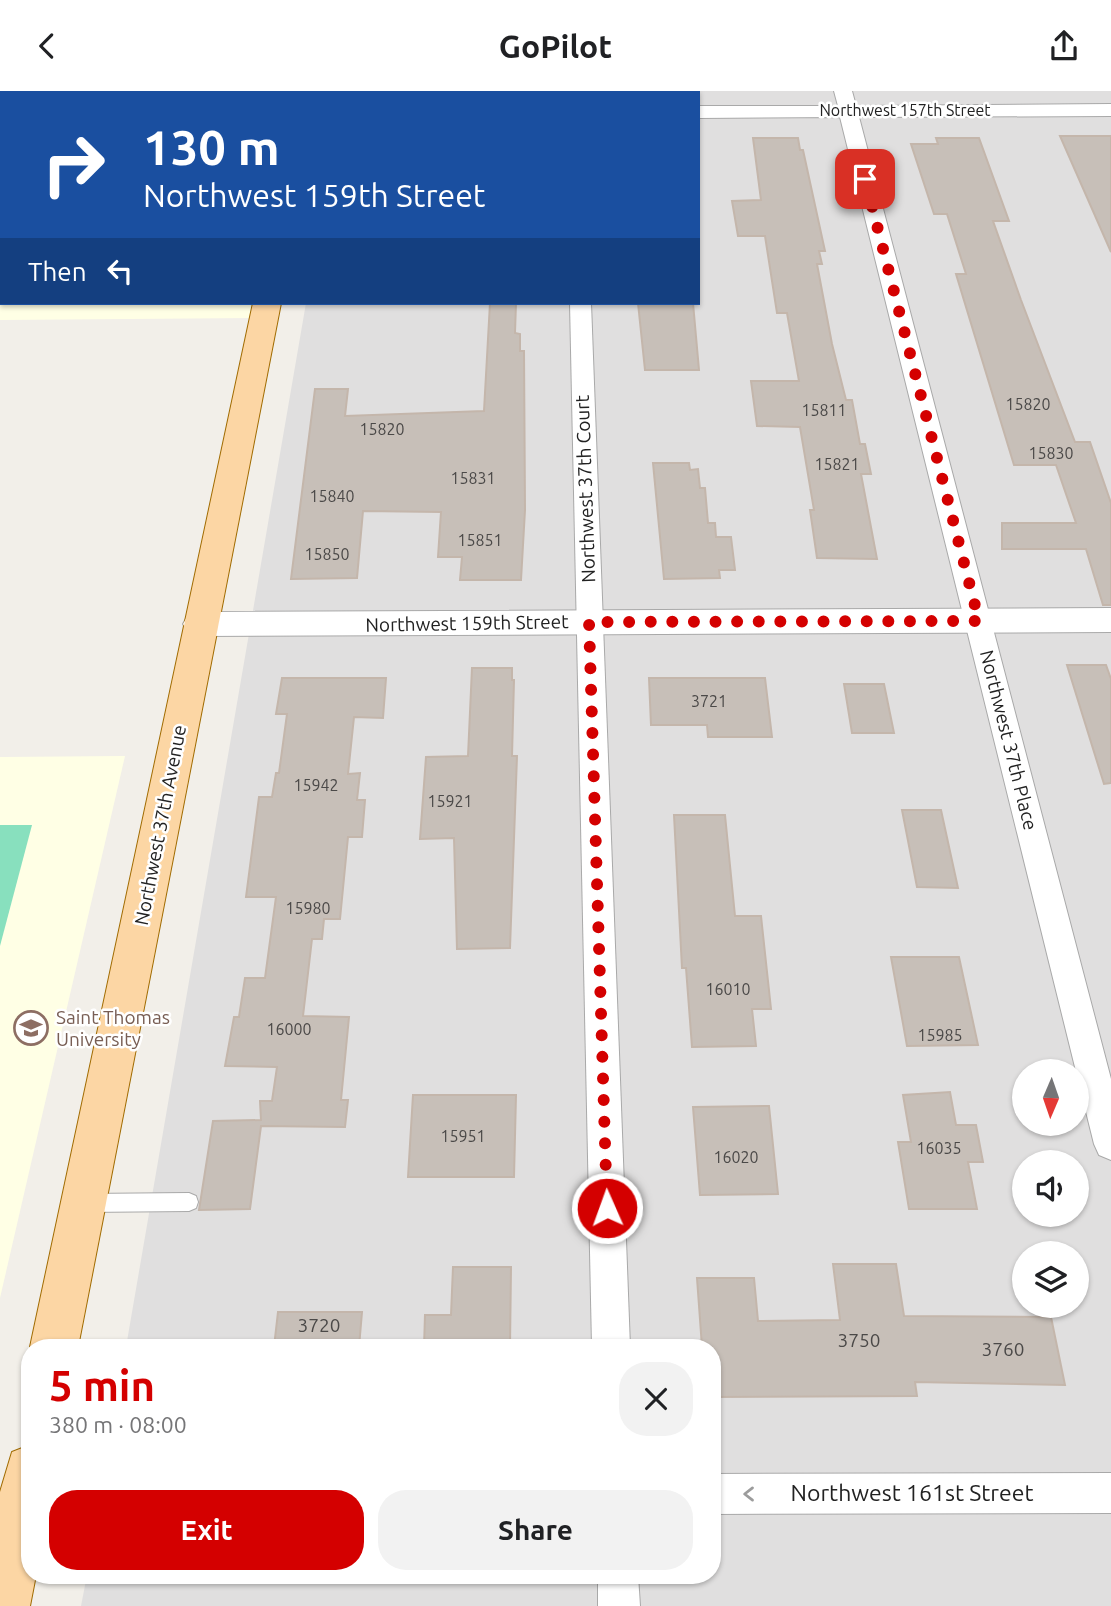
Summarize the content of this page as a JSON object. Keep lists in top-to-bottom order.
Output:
{
  "streets": {
    "main road": ["Northwest 37th Avenue"],
    "street": [
      "Northwest 157th Street",
      "Northwest 37th Court",
      "Northwest 159th Street",
      "Northwest 37th Place",
      "Northwest 161st Street"
    ]
  },
  "crossings": [
    ["Northwest 157th Street", "Northwest 37th Place"],
    ["Northwest 37th Court", "Northwest 159th Street"],
    ["Northwest 159th Street", "Northwest 37th Place"],
    ["Northwest 159th Street", "Northwest 37th Avenue"]
  ],
  "one_way": ["Northwest 161st Street"],
  "places": {
    "school or university": ["Saint Thomas University"]
  },
  "house_numbers": [
    "15820",
    "15811",
    "15820",
    "15830",
    "15821",
    "15831",
    "15840",
    "15851",
    "15850",
    "3721",
    "15942",
    "15921",
    "15980",
    "16010",
    "16000",
    "15985",
    "15951",
    "16035",
    "16020",
    "3720",
    "3750",
    "3760"
  ],
  "north": "bottom",
  "page": {
    "header": "GoPilot",
    "turn": ["130 m", "Northwest 159th Street"],
    "then": "Then",
    "heading": ["5 min", "380 m · 08:00"],
    "buttons": ["Exit", "Share"]
  }
}
